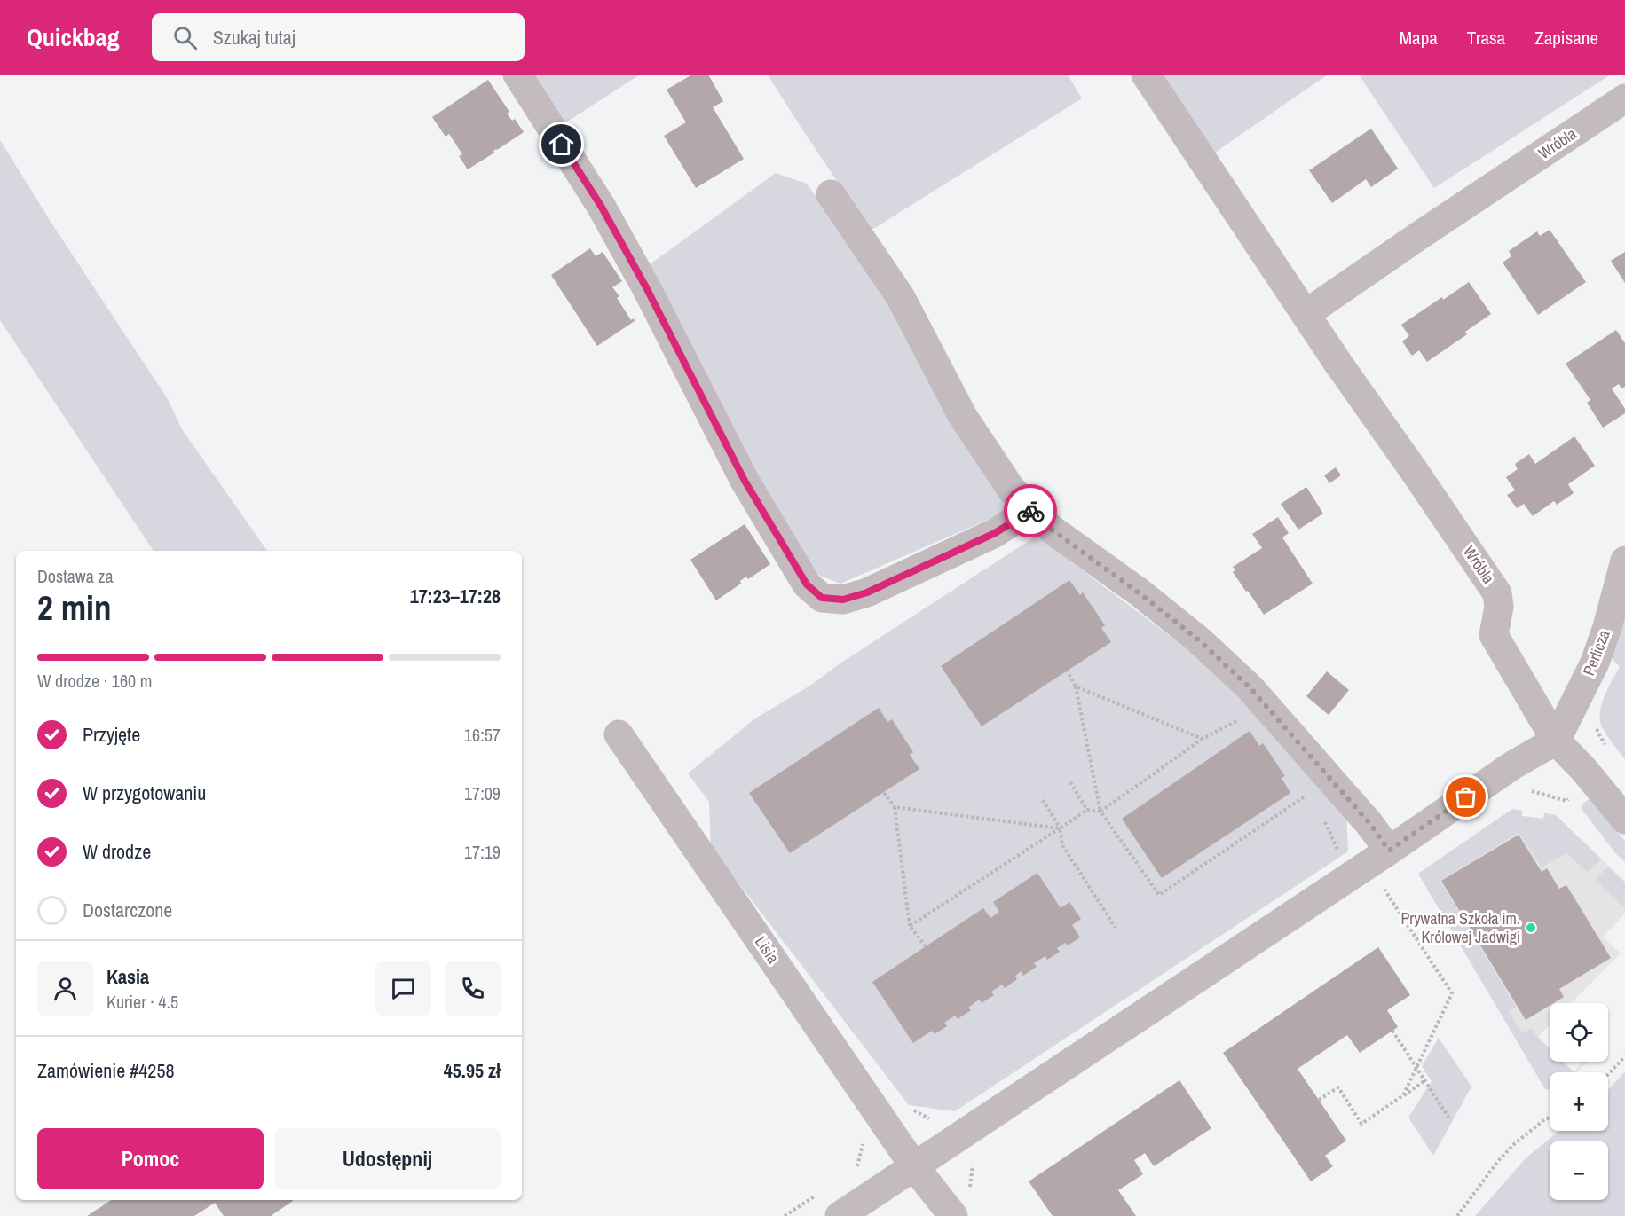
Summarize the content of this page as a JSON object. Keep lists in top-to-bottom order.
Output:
{
  "streets": {
    "street": ["Wróbla", "Perlicza", "Lisia"]
  },
  "crossings": [
    ["Wróbla", "Perlicza"]
  ],
  "places": ["Prywatna Szkoła im. Królowej Jadwigi"],
  "page": {
    "header": "Quickbag",
    "search": "Szukaj tutaj",
    "nav": ["Mapa", "Trasa", "Zapisane"],
    "heading": ["2 min", "Dostawa za", "17:23–17:28"],
    "panel": [
      "Kasia",
      "Kurier · 4.5",
      "Zamówienie #4258",
      "45.95 zł"
    ],
    "bar": "W drodze · 160 m",
    "list": [
      ["Przyjęte", "16:57"],
      ["W przygotowaniu", "17:09"],
      ["W drodze", "17:19"],
      "Dostarczone"
    ],
    "map_buttons": ["+", "−"],
    "buttons": ["Pomoc", "Udostępnij"]
  }
}
